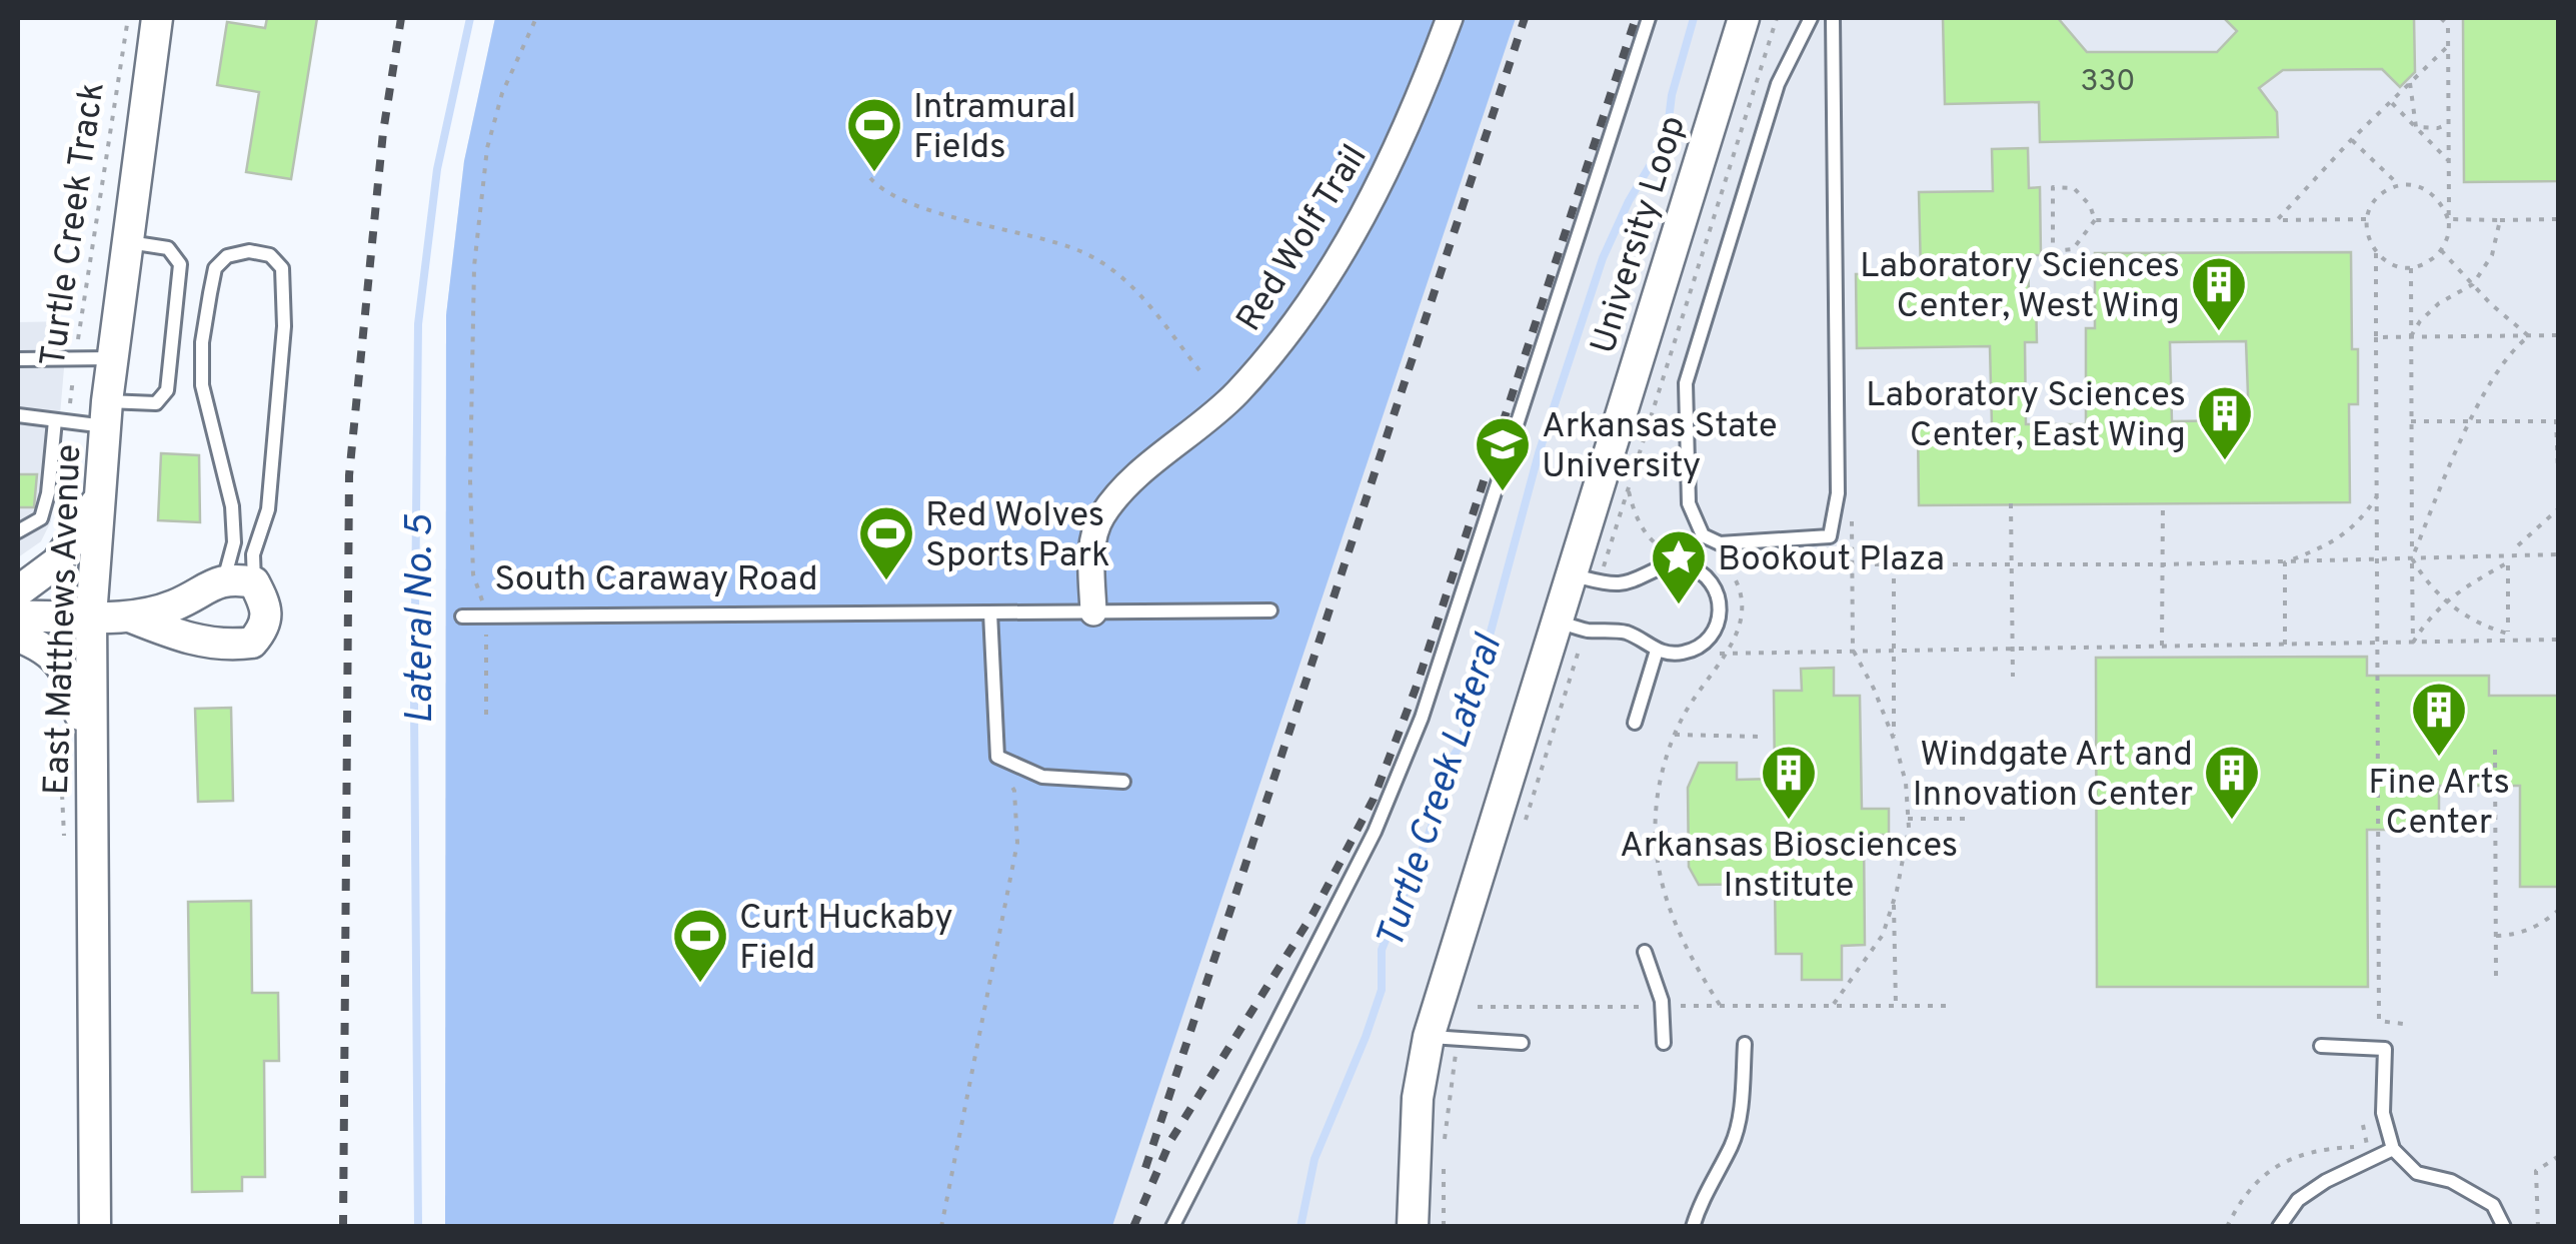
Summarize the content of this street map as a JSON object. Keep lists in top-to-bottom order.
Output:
{
  "streets": {
    "street": ["University Loop", "Red Wolf Trail", "East Matthews Avenue"],
    "lane": ["South Caraway Road"],
    "path": ["Turtle Creek Track"]
  },
  "crossings": [
    ["Red Wolf Trail", "South Caraway Road"]
  ],
  "water": ["Lateral No. 5", "Turtle Creek Lateral"],
  "places": {
    "sports": ["Intramural Fields", "Red Wolves Sports Park", "Curt Huckaby Field"],
    "building": [
      "Laboratory Sciences Center, West Wing",
      "Laboratory Sciences Center, East Wing",
      "Fine Arts Center",
      "Arkansas Biosciences Institute",
      "Windgate Art and Innovation Center"
    ],
    "school or university": ["Arkansas State University"],
    "place": ["Bookout Plaza"]
  },
  "house_numbers": ["330"]
}
